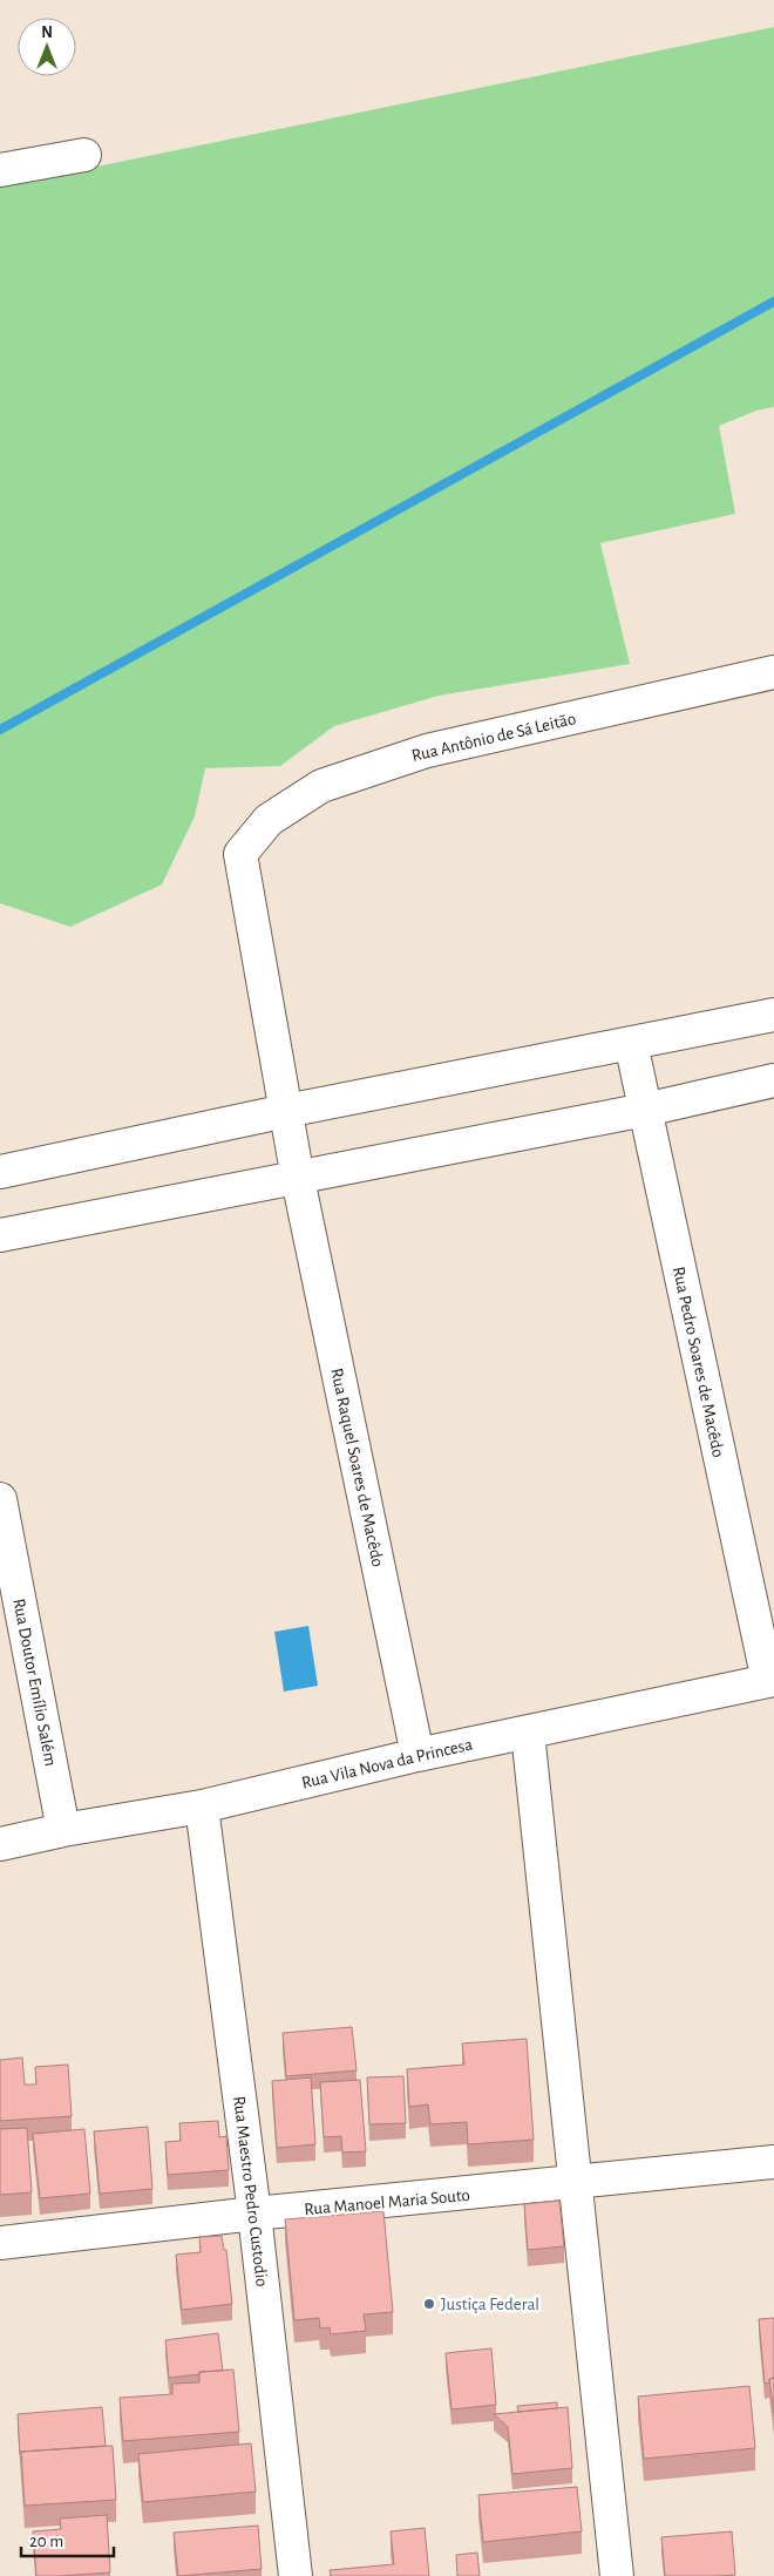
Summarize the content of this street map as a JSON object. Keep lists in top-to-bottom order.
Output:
{
  "streets": {
    "street": [
      "Rua Antônio de Sá Leitão",
      "Rua Pedro Soares de Macêdo",
      "Rua Raquel Soares de Macêdo",
      "Rua Doutor Emílio Salém",
      "Rua Vila Nova da Princesa",
      "Rua Maestro Pedro Custodio",
      "Rua Manoel Maria Souto"
    ]
  },
  "crossings": [
    ["Rua Antônio de Sá Leitão", "Rua Raquel Soares de Macêdo"],
    ["Rua Pedro Soares de Macêdo", "Rua Vila Nova da Princesa"],
    ["Rua Raquel Soares de Macêdo", "Rua Vila Nova da Princesa"],
    ["Rua Doutor Emílio Salém", "Rua Vila Nova da Princesa"],
    ["Rua Vila Nova da Princesa", "Rua Maestro Pedro Custodio"],
    ["Rua Maestro Pedro Custodio", "Rua Manoel Maria Souto"]
  ],
  "places": ["Justiça Federal"],
  "scale_bar": "20 m",
  "north": "top"
}
